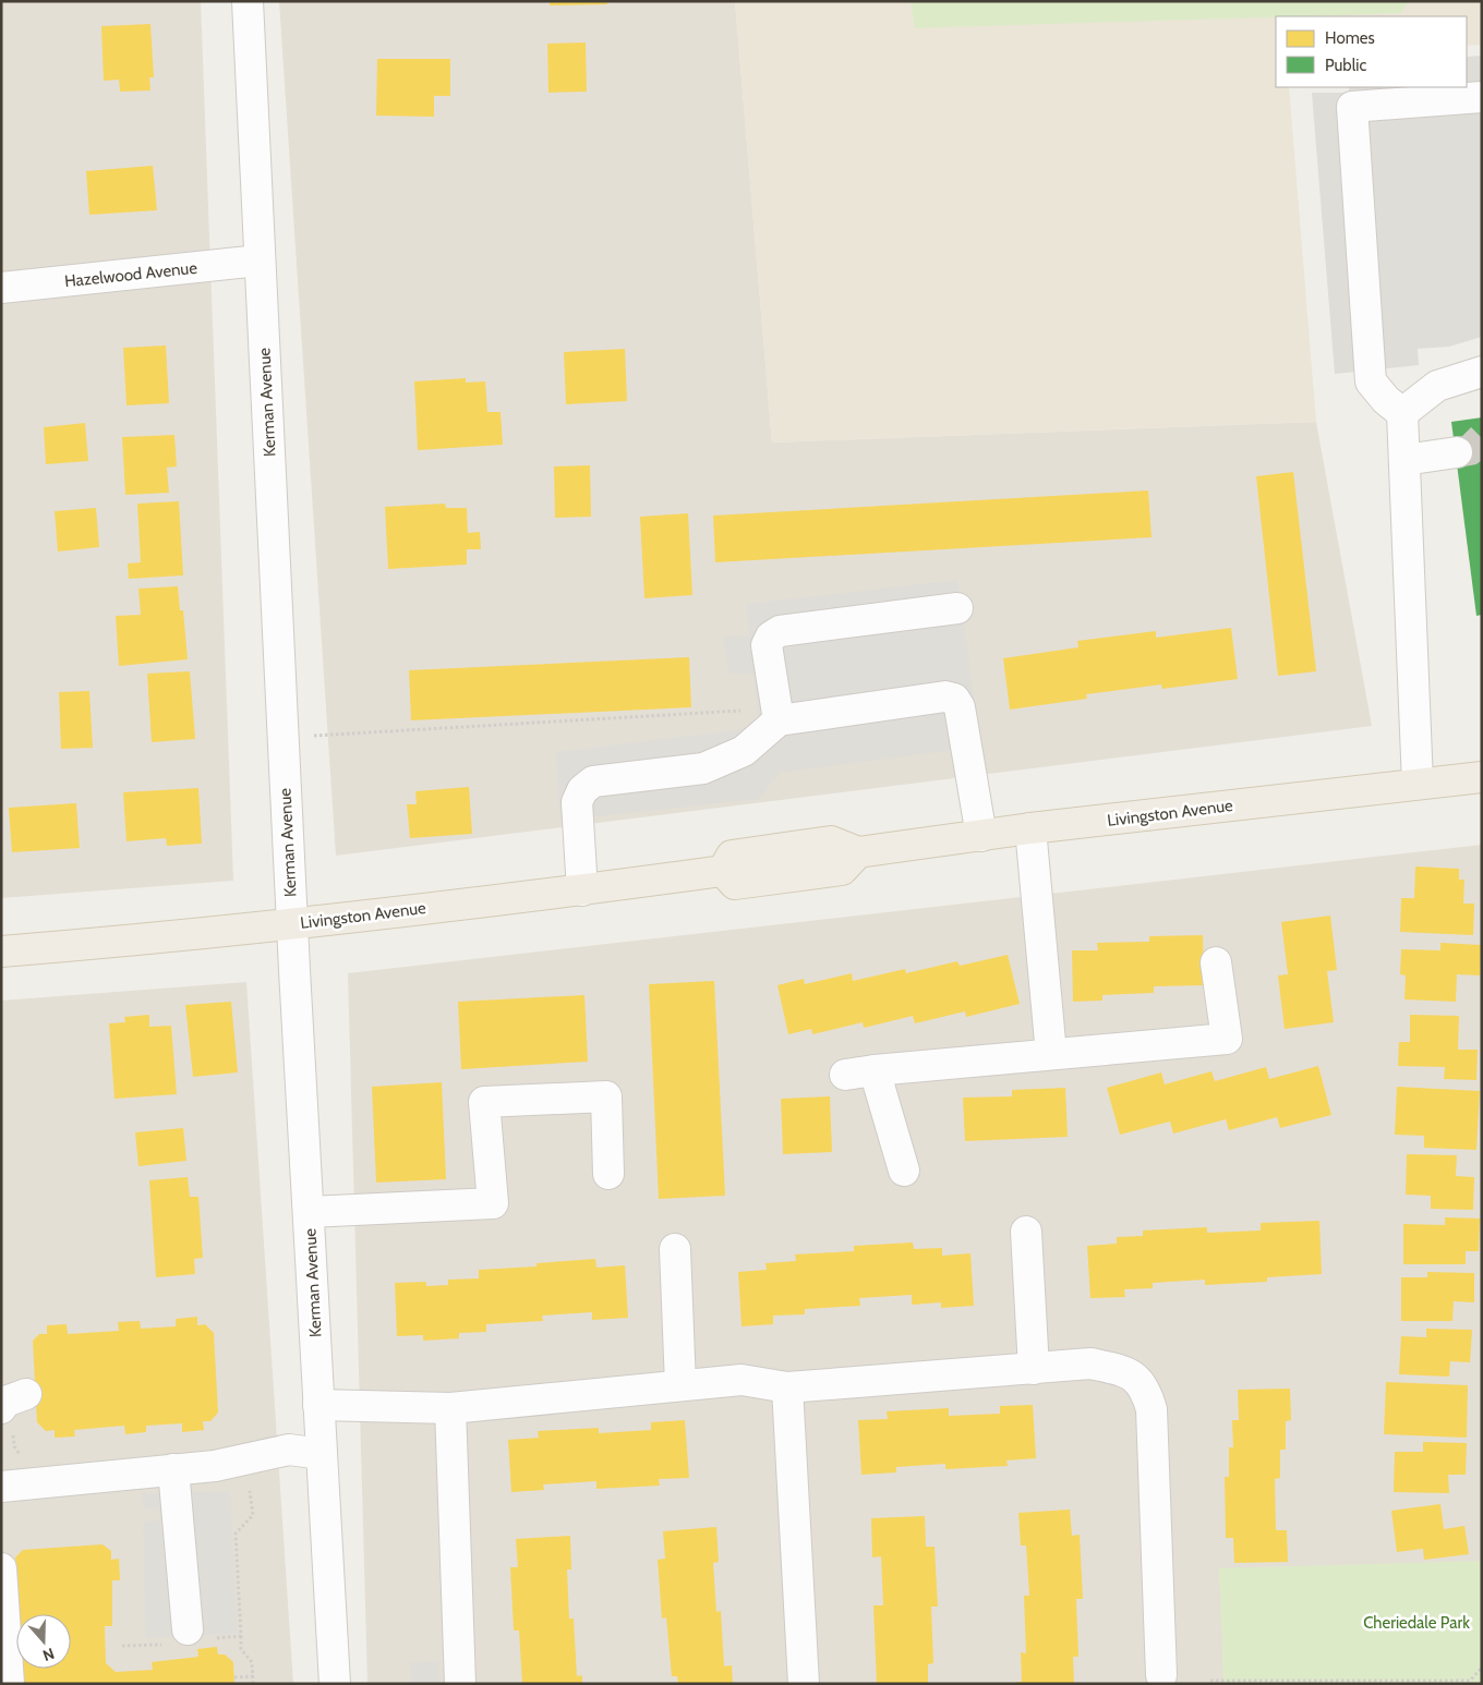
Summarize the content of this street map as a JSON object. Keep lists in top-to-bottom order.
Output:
{
  "streets": {
    "main road": ["Livingston Avenue"],
    "street": ["Hazelwood Avenue", "Kerman Avenue"]
  },
  "crossings": [
    ["Hazelwood Avenue", "Kerman Avenue"],
    ["Kerman Avenue", "Livingston Avenue"]
  ],
  "parks": ["Cheriedale Park"],
  "legend": ["Homes", "Public"],
  "north": "bottom"
}
